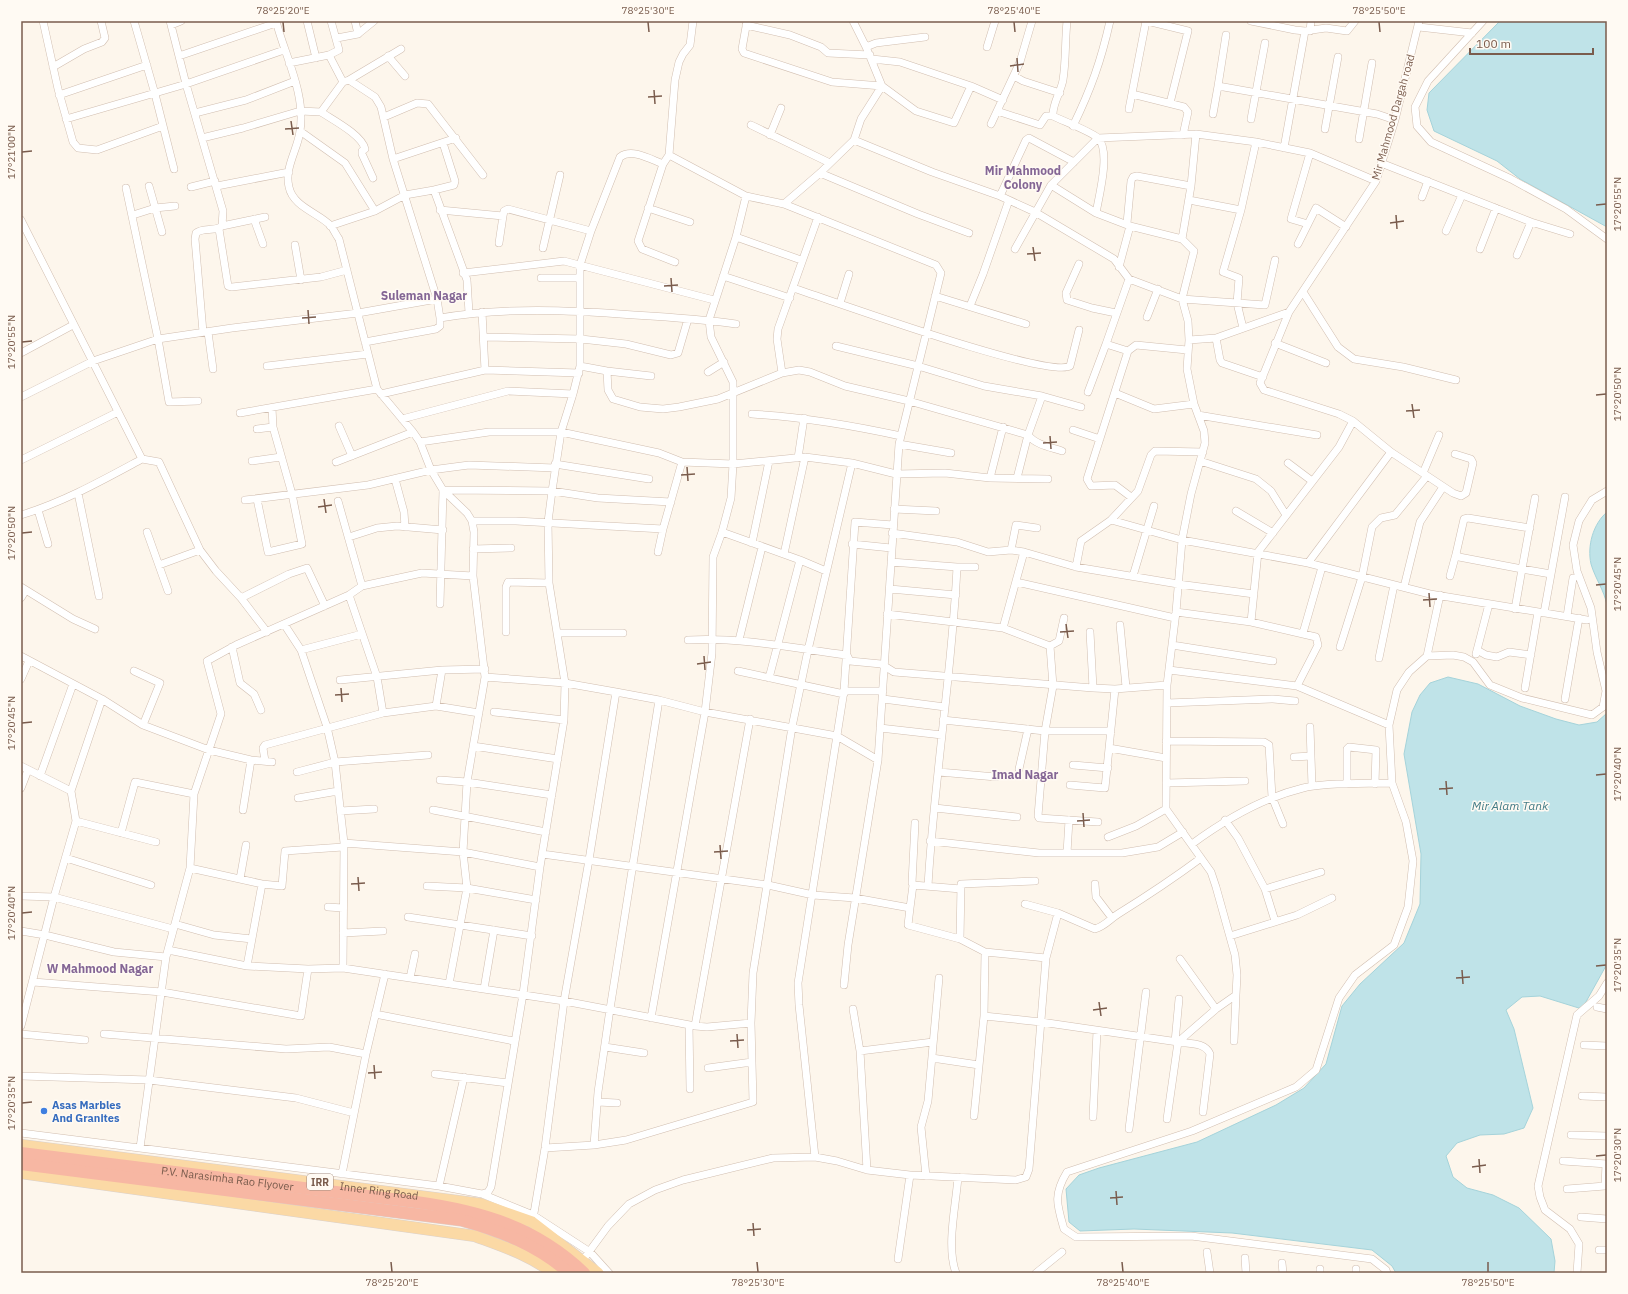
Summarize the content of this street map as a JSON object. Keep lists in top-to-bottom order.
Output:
{
  "streets": {
    "highway": ["P.V. Narasimha Rao Flyover"],
    "main road": ["IRR", "Inner Ring Road"],
    "street": ["Mir Mahmood Dargah road"]
  },
  "districts": [
    "Mir Mahmood Colony",
    "Suleman Nagar",
    "Imad Nagar",
    "W Mahmood Nagar"
  ],
  "water": ["Mir Alam Tank"],
  "places": ["Asas Marbles And Granites"],
  "scale_bar": "100 m",
  "coordinates": [
    "78°25'20\"E",
    "78°25'30\"E",
    "78°25'40\"E",
    "78°25'50\"E",
    "17°21'00\"N",
    "17°20'55\"N",
    "17°20'50\"N",
    "17°20'45\"N",
    "17°20'40\"N",
    "17°20'35\"N",
    "17°20'30\"N"
  ]
}
